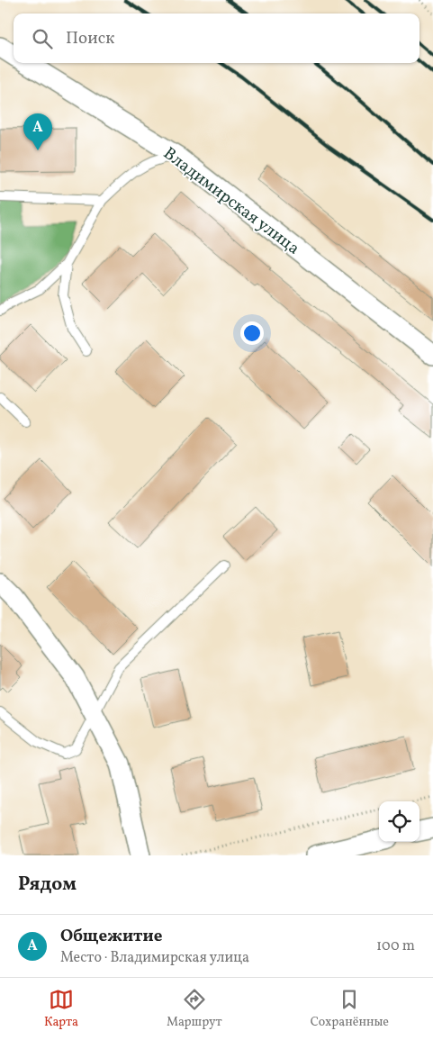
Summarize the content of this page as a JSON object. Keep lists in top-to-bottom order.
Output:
{
  "streets": {
    "street": ["Владимирская улица"]
  },
  "page": {
    "search": "Поиск",
    "pins": "A",
    "heading": "Рядом",
    "list": [
      {
        "mark": "A",
        "name": "Общежитие",
        "note": "Место · Владимирская улица",
        "value": "100 m"
      }
    ],
    "nav": ["Карта", "Маршрут", "Сохранённые"]
  }
}
